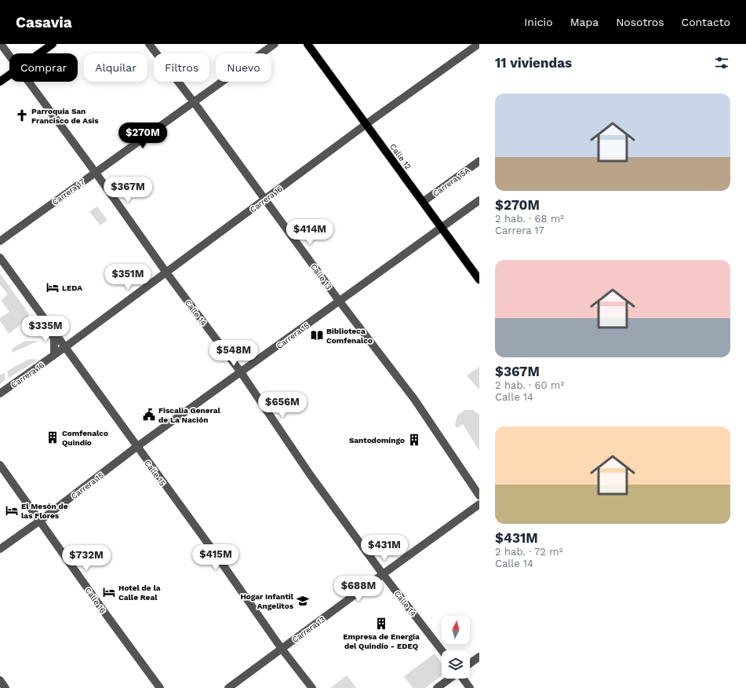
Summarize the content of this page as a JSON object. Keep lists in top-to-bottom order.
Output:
{
  "streets": {
    "main road": ["Calle 12"],
    "street": [
      "Carrera 15A",
      "Carrera 17",
      "Carrera 16",
      "Calle 13",
      "Calle 14",
      "Carrera 15",
      "Calle 15",
      "Calle 16",
      "Carrera 13"
    ]
  },
  "crossings": [
    ["Calle 12", "Carrera 15A"],
    ["Calle 12", "Carrera 16"],
    ["Calle 12", "Carrera 15"],
    ["Carrera 17", "Calle 13"],
    ["Carrera 17", "Calle 14"],
    ["Carrera 16", "Calle 13"],
    ["Carrera 16", "Calle 14"],
    ["Carrera 16", "Calle 15"],
    ["Calle 13", "Carrera 15"],
    ["Calle 14", "Carrera 15"],
    ["Calle 14", "Carrera 13"],
    ["Carrera 15", "Calle 15"],
    ["Carrera 15", "Calle 16"],
    ["Calle 15", "Carrera 13"]
  ],
  "places": {
    "church": ["Parroquia San Francisco de Asis"],
    "hotel": ["LEDA", "El Mesón de las Flores", "Hotel de la Calle Real"],
    "library": ["Biblioteca Comfenalco"],
    "public building": ["Fiscalia General de La Nación"],
    "building": ["Comfenalco Quindío", "Santodomingo", "Empresa de Energía del Quindío - EDEQ"],
    "school or university": ["Hogar Infantil Angelitos"]
  },
  "north": "top",
  "page": {
    "header": "Casavia",
    "nav": [
      "Inicio",
      "Mapa",
      "Nosotros",
      "Contacto"
    ],
    "heading": "11 viviendas",
    "chip": [
      "Comprar",
      "Alquilar",
      "Filtros",
      "Nuevo"
    ],
    "list": [
      {
        "name": "$270M",
        "note": "2 hab. · 68 m² · Carrera 17"
      },
      {
        "name": "$367M",
        "note": "2 hab. · 60 m² · Calle 14"
      },
      {
        "name": "$431M",
        "note": "2 hab. · 72 m² · Calle 14"
      }
    ],
    "price": [
      "$270M",
      "$367M",
      "$414M",
      "$351M",
      "$335M",
      "$548M",
      "$656M",
      "$431M",
      "$415M",
      "$732M",
      "$688M"
    ]
  }
}
